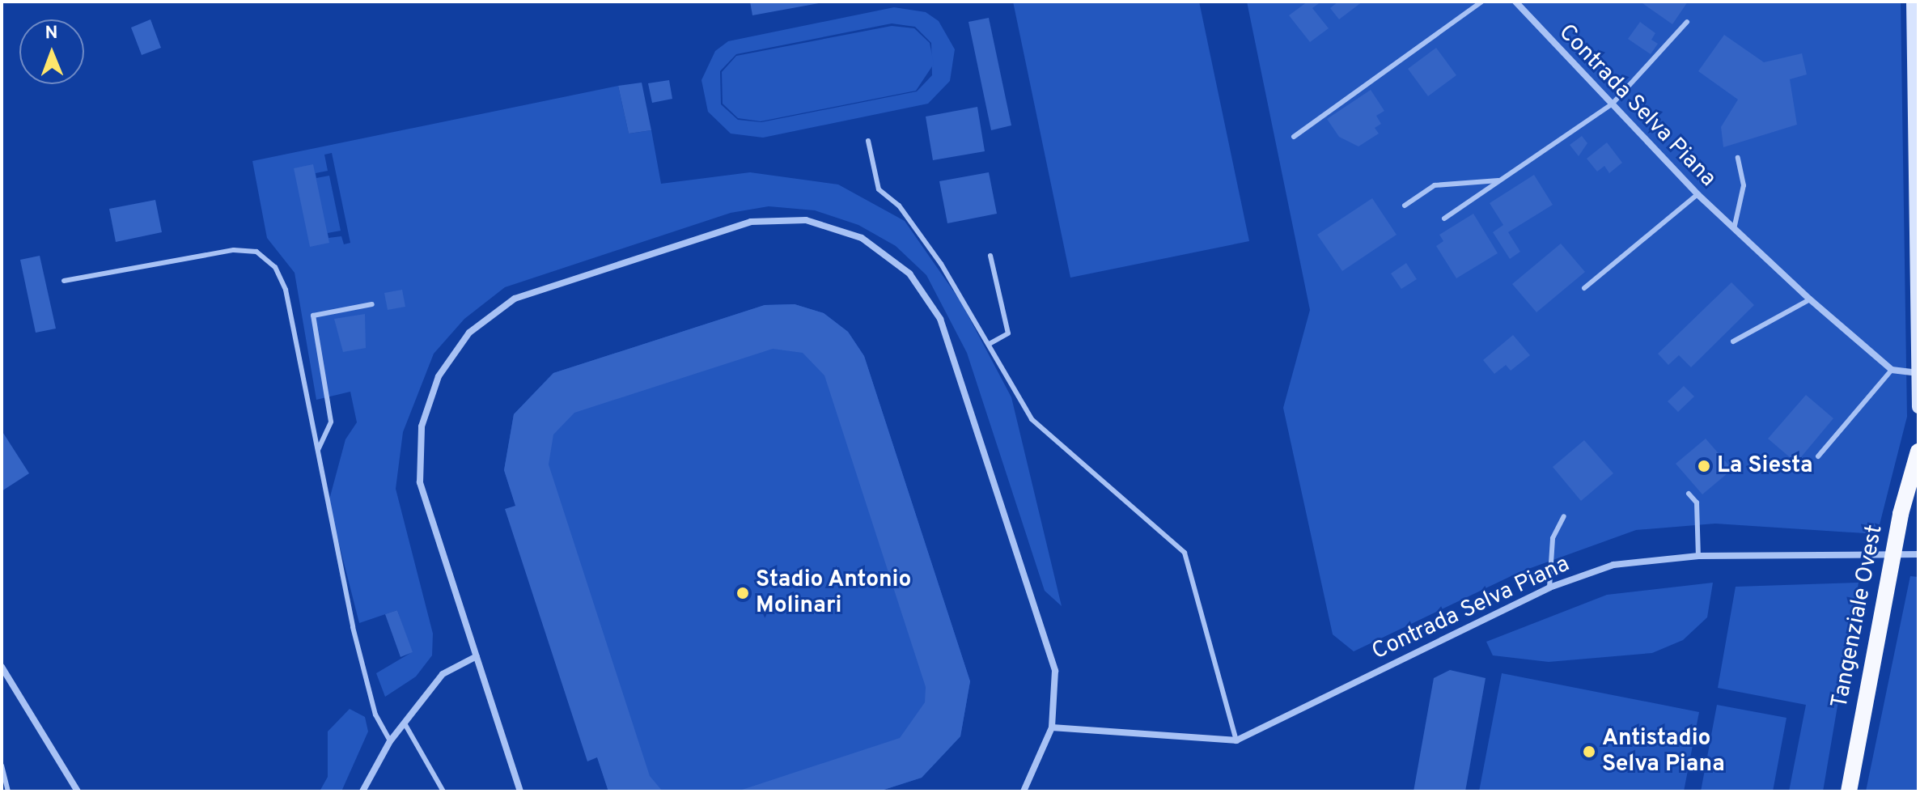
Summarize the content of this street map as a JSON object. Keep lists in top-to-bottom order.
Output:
{
  "streets": {
    "main road": ["Tangenziale Ovest"],
    "street": ["Contrada Selva Piana"]
  },
  "places": ["La Siesta", "Stadio Antonio Molinari", "Antistadio Selva Piana"],
  "north": "top"
}
